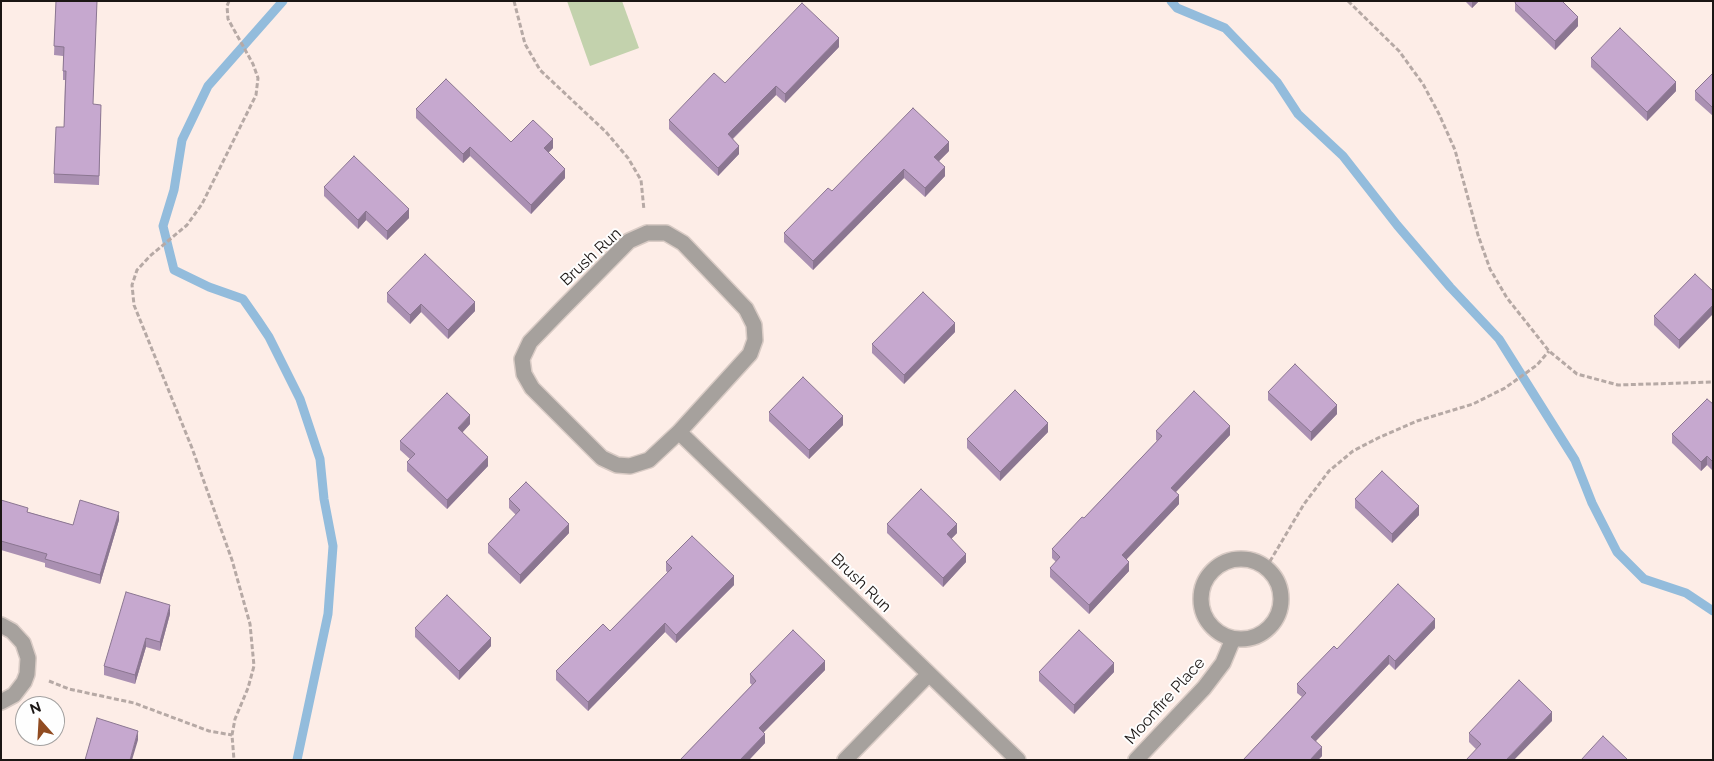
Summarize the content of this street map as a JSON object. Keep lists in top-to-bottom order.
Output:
{
  "streets": {
    "street": ["Brush Run", "Moonfire Place"]
  },
  "north": "top"
}
